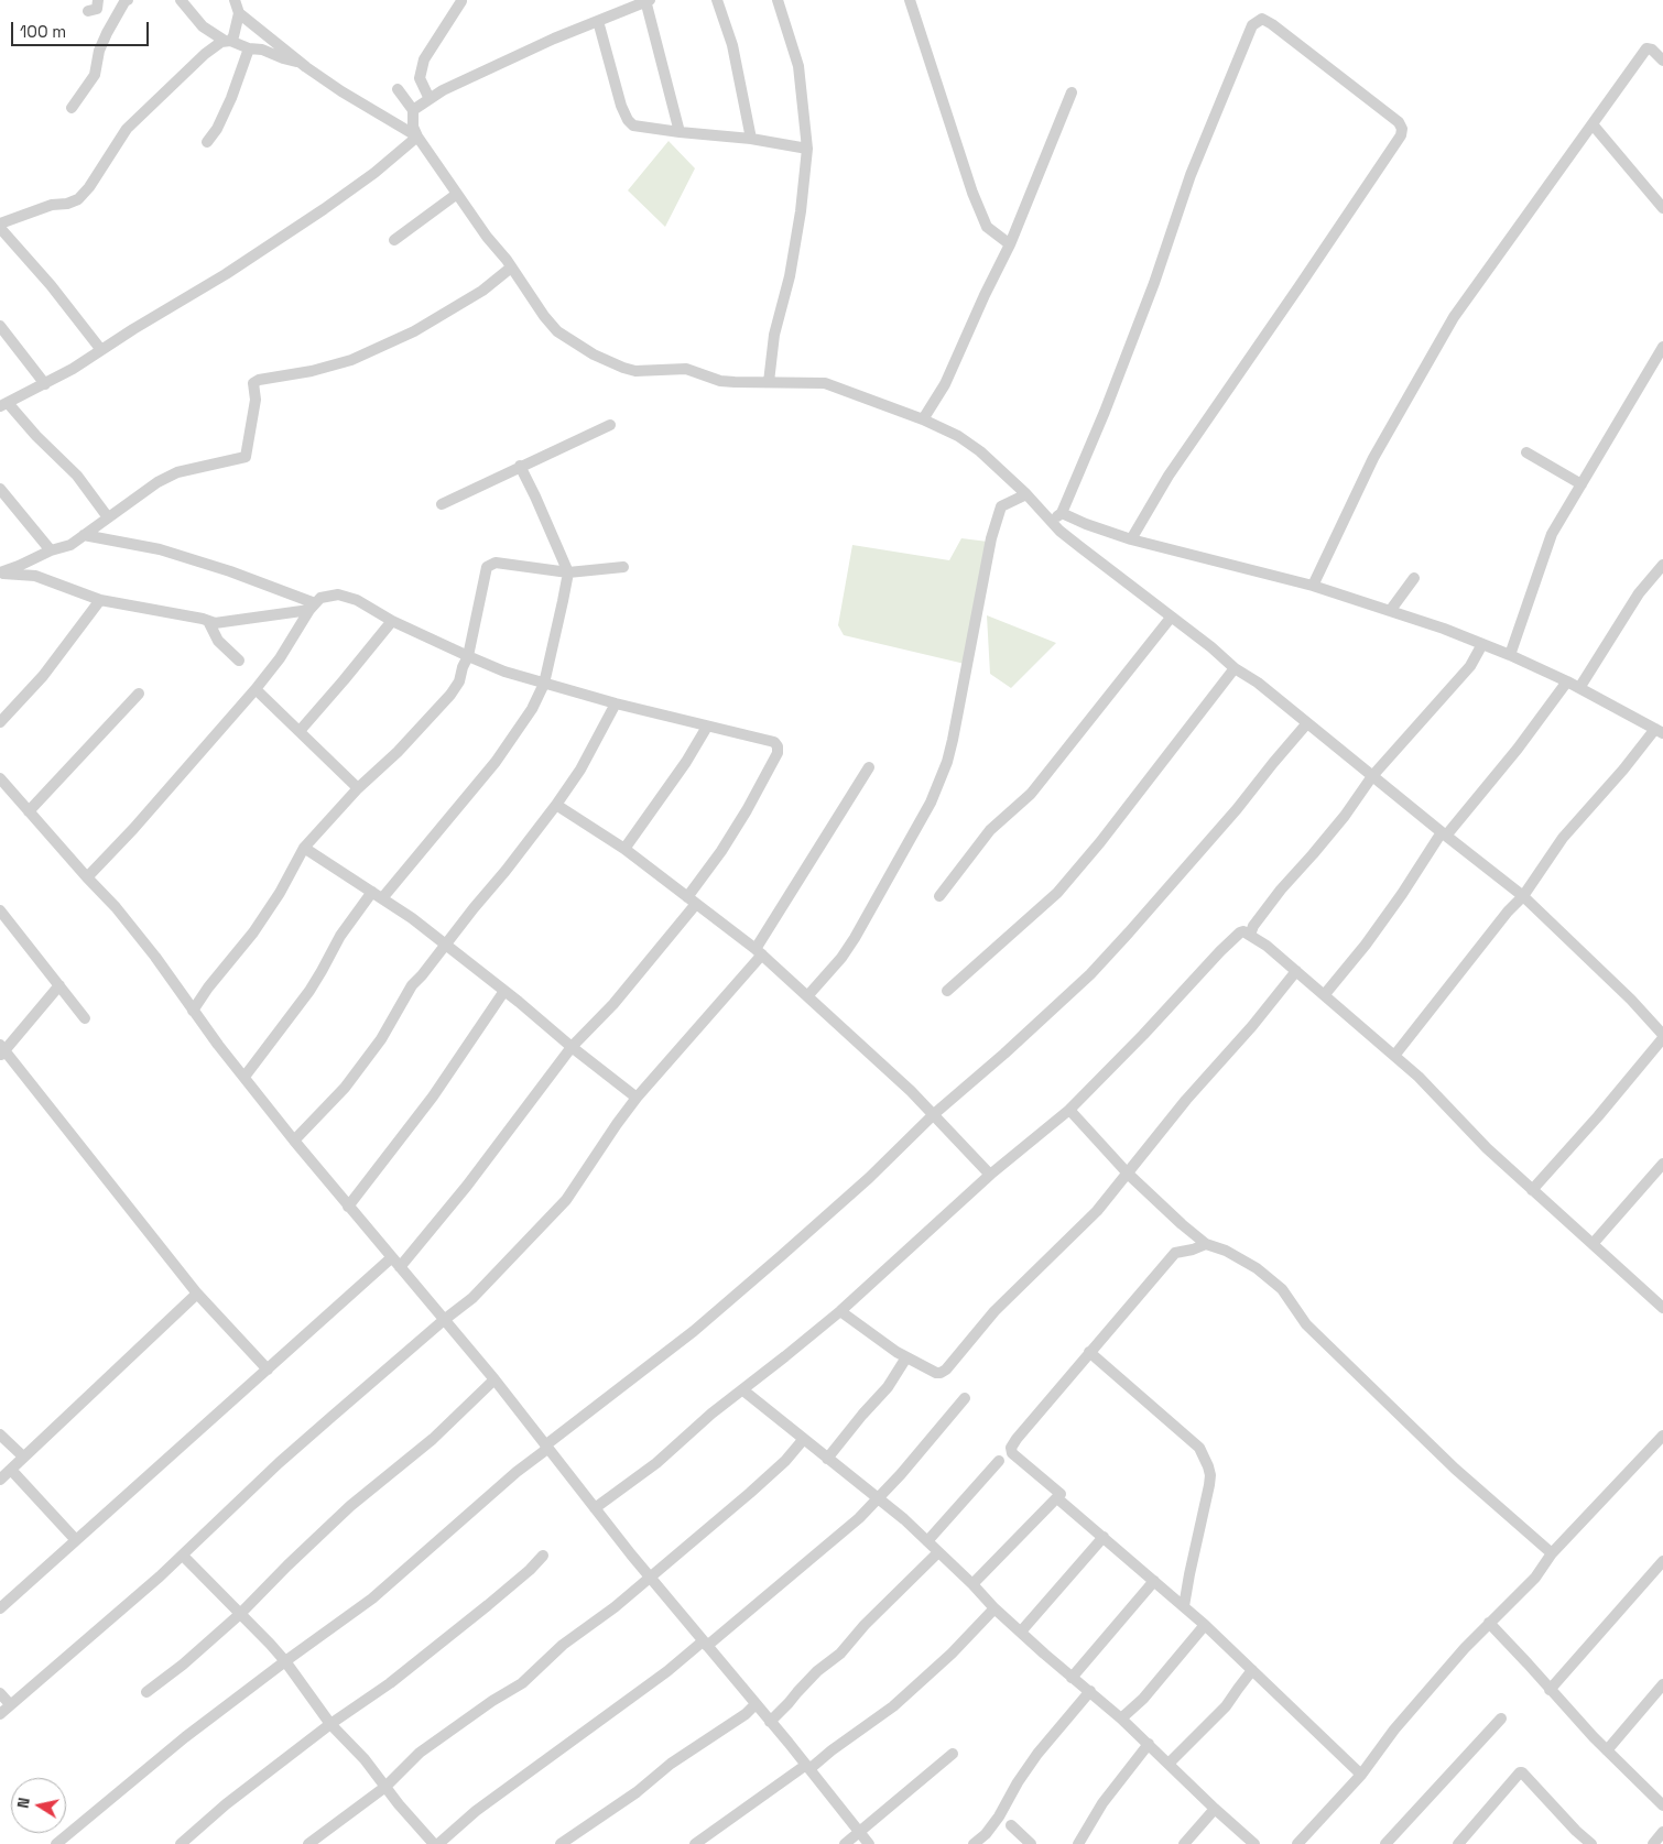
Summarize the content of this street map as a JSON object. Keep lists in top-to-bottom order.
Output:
{
  "scale_bar": "100 m",
  "north": "left"
}
